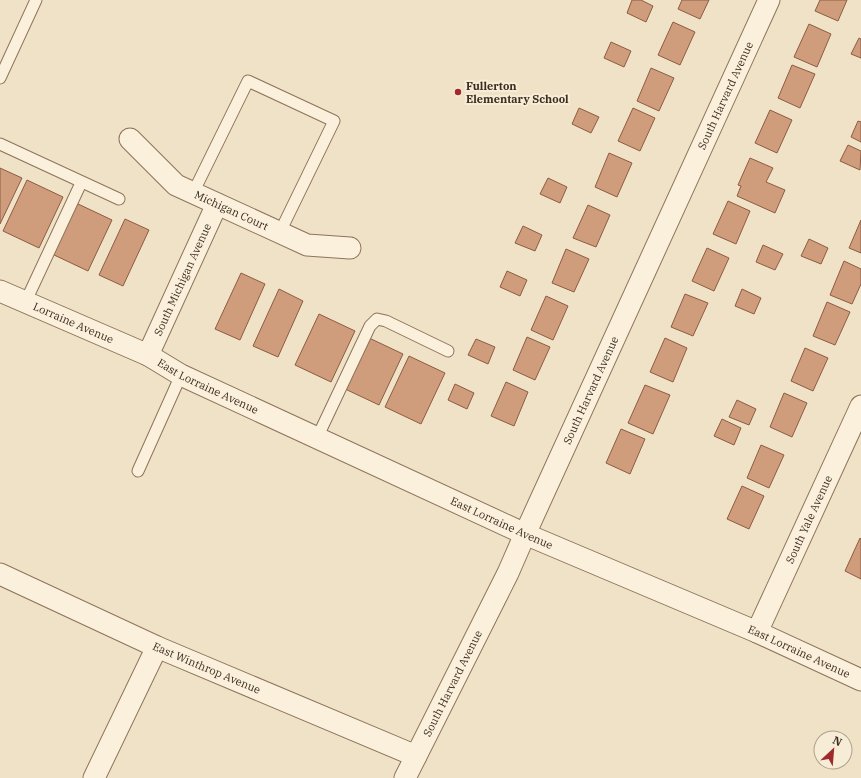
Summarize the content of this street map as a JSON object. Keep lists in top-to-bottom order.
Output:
{
  "streets": {
    "street": [
      "South Harvard Avenue",
      "Michigan Court",
      "South Michigan Avenue",
      "Lorraine Avenue",
      "East Lorraine Avenue",
      "South Yale Avenue",
      "East Winthrop Avenue"
    ]
  },
  "crossings": [
    ["South Harvard Avenue", "East Lorraine Avenue"],
    ["South Harvard Avenue", "East Winthrop Avenue"],
    ["Michigan Court", "South Michigan Avenue"],
    ["South Michigan Avenue", "Lorraine Avenue"],
    ["South Michigan Avenue", "East Lorraine Avenue"],
    ["Lorraine Avenue", "East Lorraine Avenue"],
    ["East Lorraine Avenue", "South Yale Avenue"]
  ],
  "places": ["Fullerton Elementary School"],
  "north": "top right"
}
